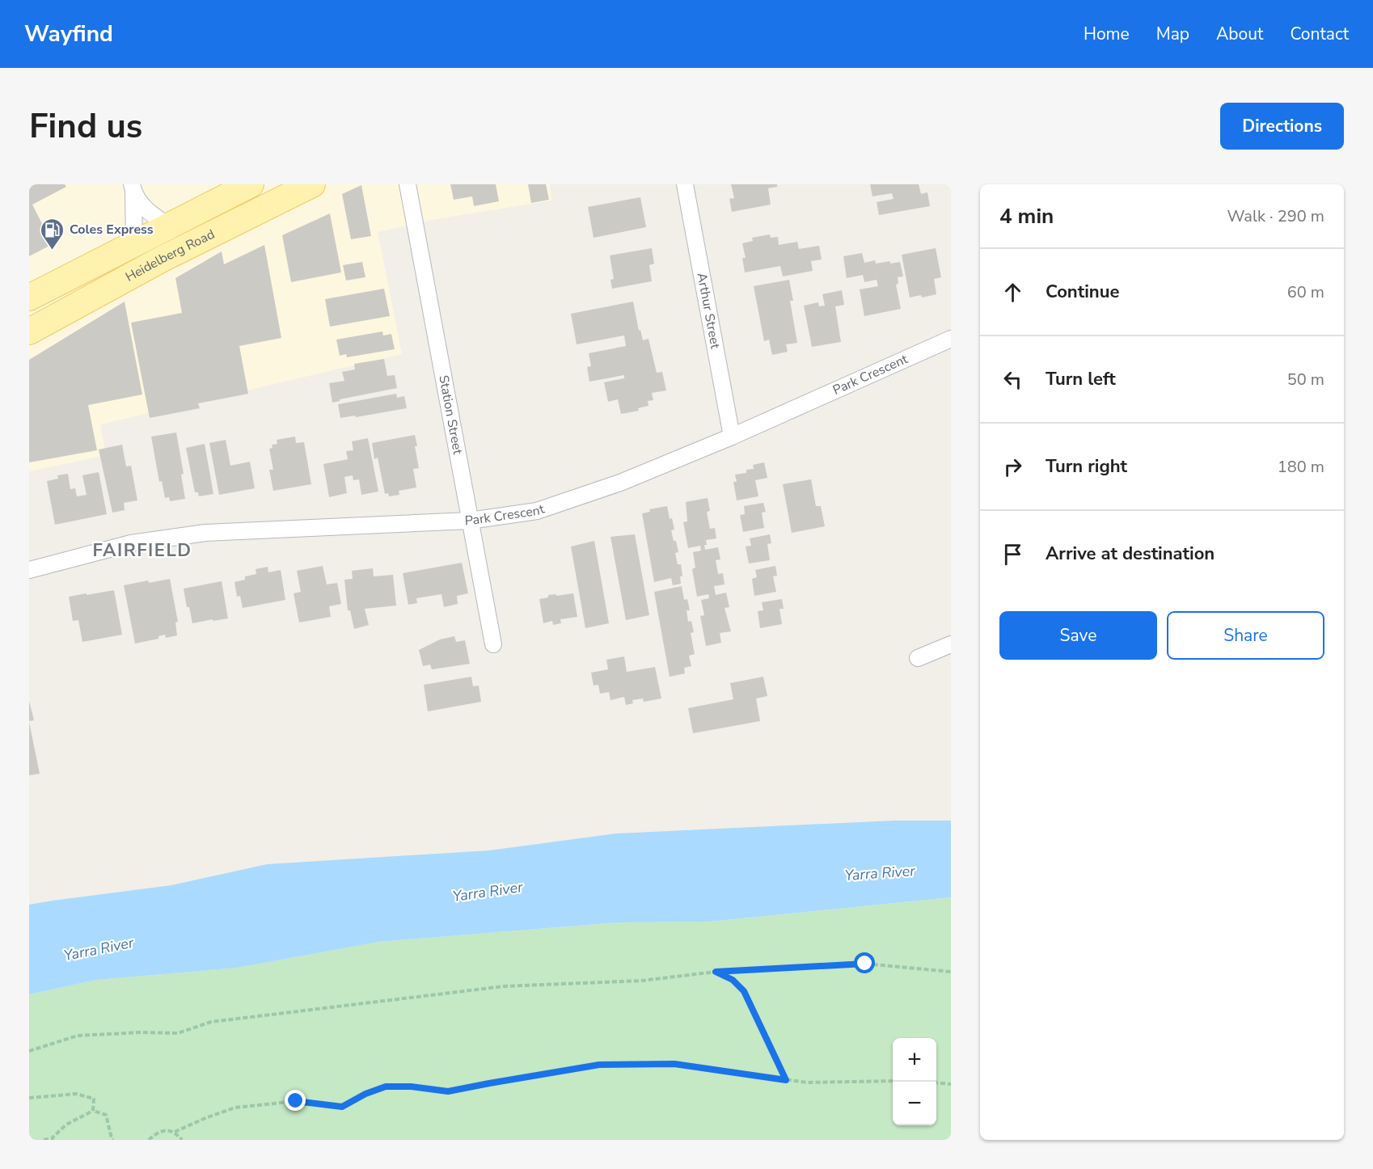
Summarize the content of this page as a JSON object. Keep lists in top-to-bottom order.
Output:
{
  "streets": {
    "main road": ["Heidelberg Road"],
    "street": ["Arthur Street", "Park Crescent", "Station Street"]
  },
  "crossings": [
    ["Arthur Street", "Park Crescent"],
    ["Park Crescent", "Station Street"]
  ],
  "districts": ["FAIRFIELD"],
  "water": ["Yarra River"],
  "places": {
    "fuel station": ["Coles Express"]
  },
  "page": {
    "header": "Wayfind",
    "nav": [
      "Home",
      "Map",
      "About",
      "Contact"
    ],
    "buttons": [
      "Directions",
      ["Save", "Share"]
    ],
    "title": "Find us",
    "heading": ["4 min", "Walk · 290 m"],
    "list": [
      ["Continue", "60 m"],
      ["Turn left", "50 m"],
      ["Turn right", "180 m"],
      "Arrive at destination"
    ],
    "map_buttons": ["+", "−"]
  }
}
